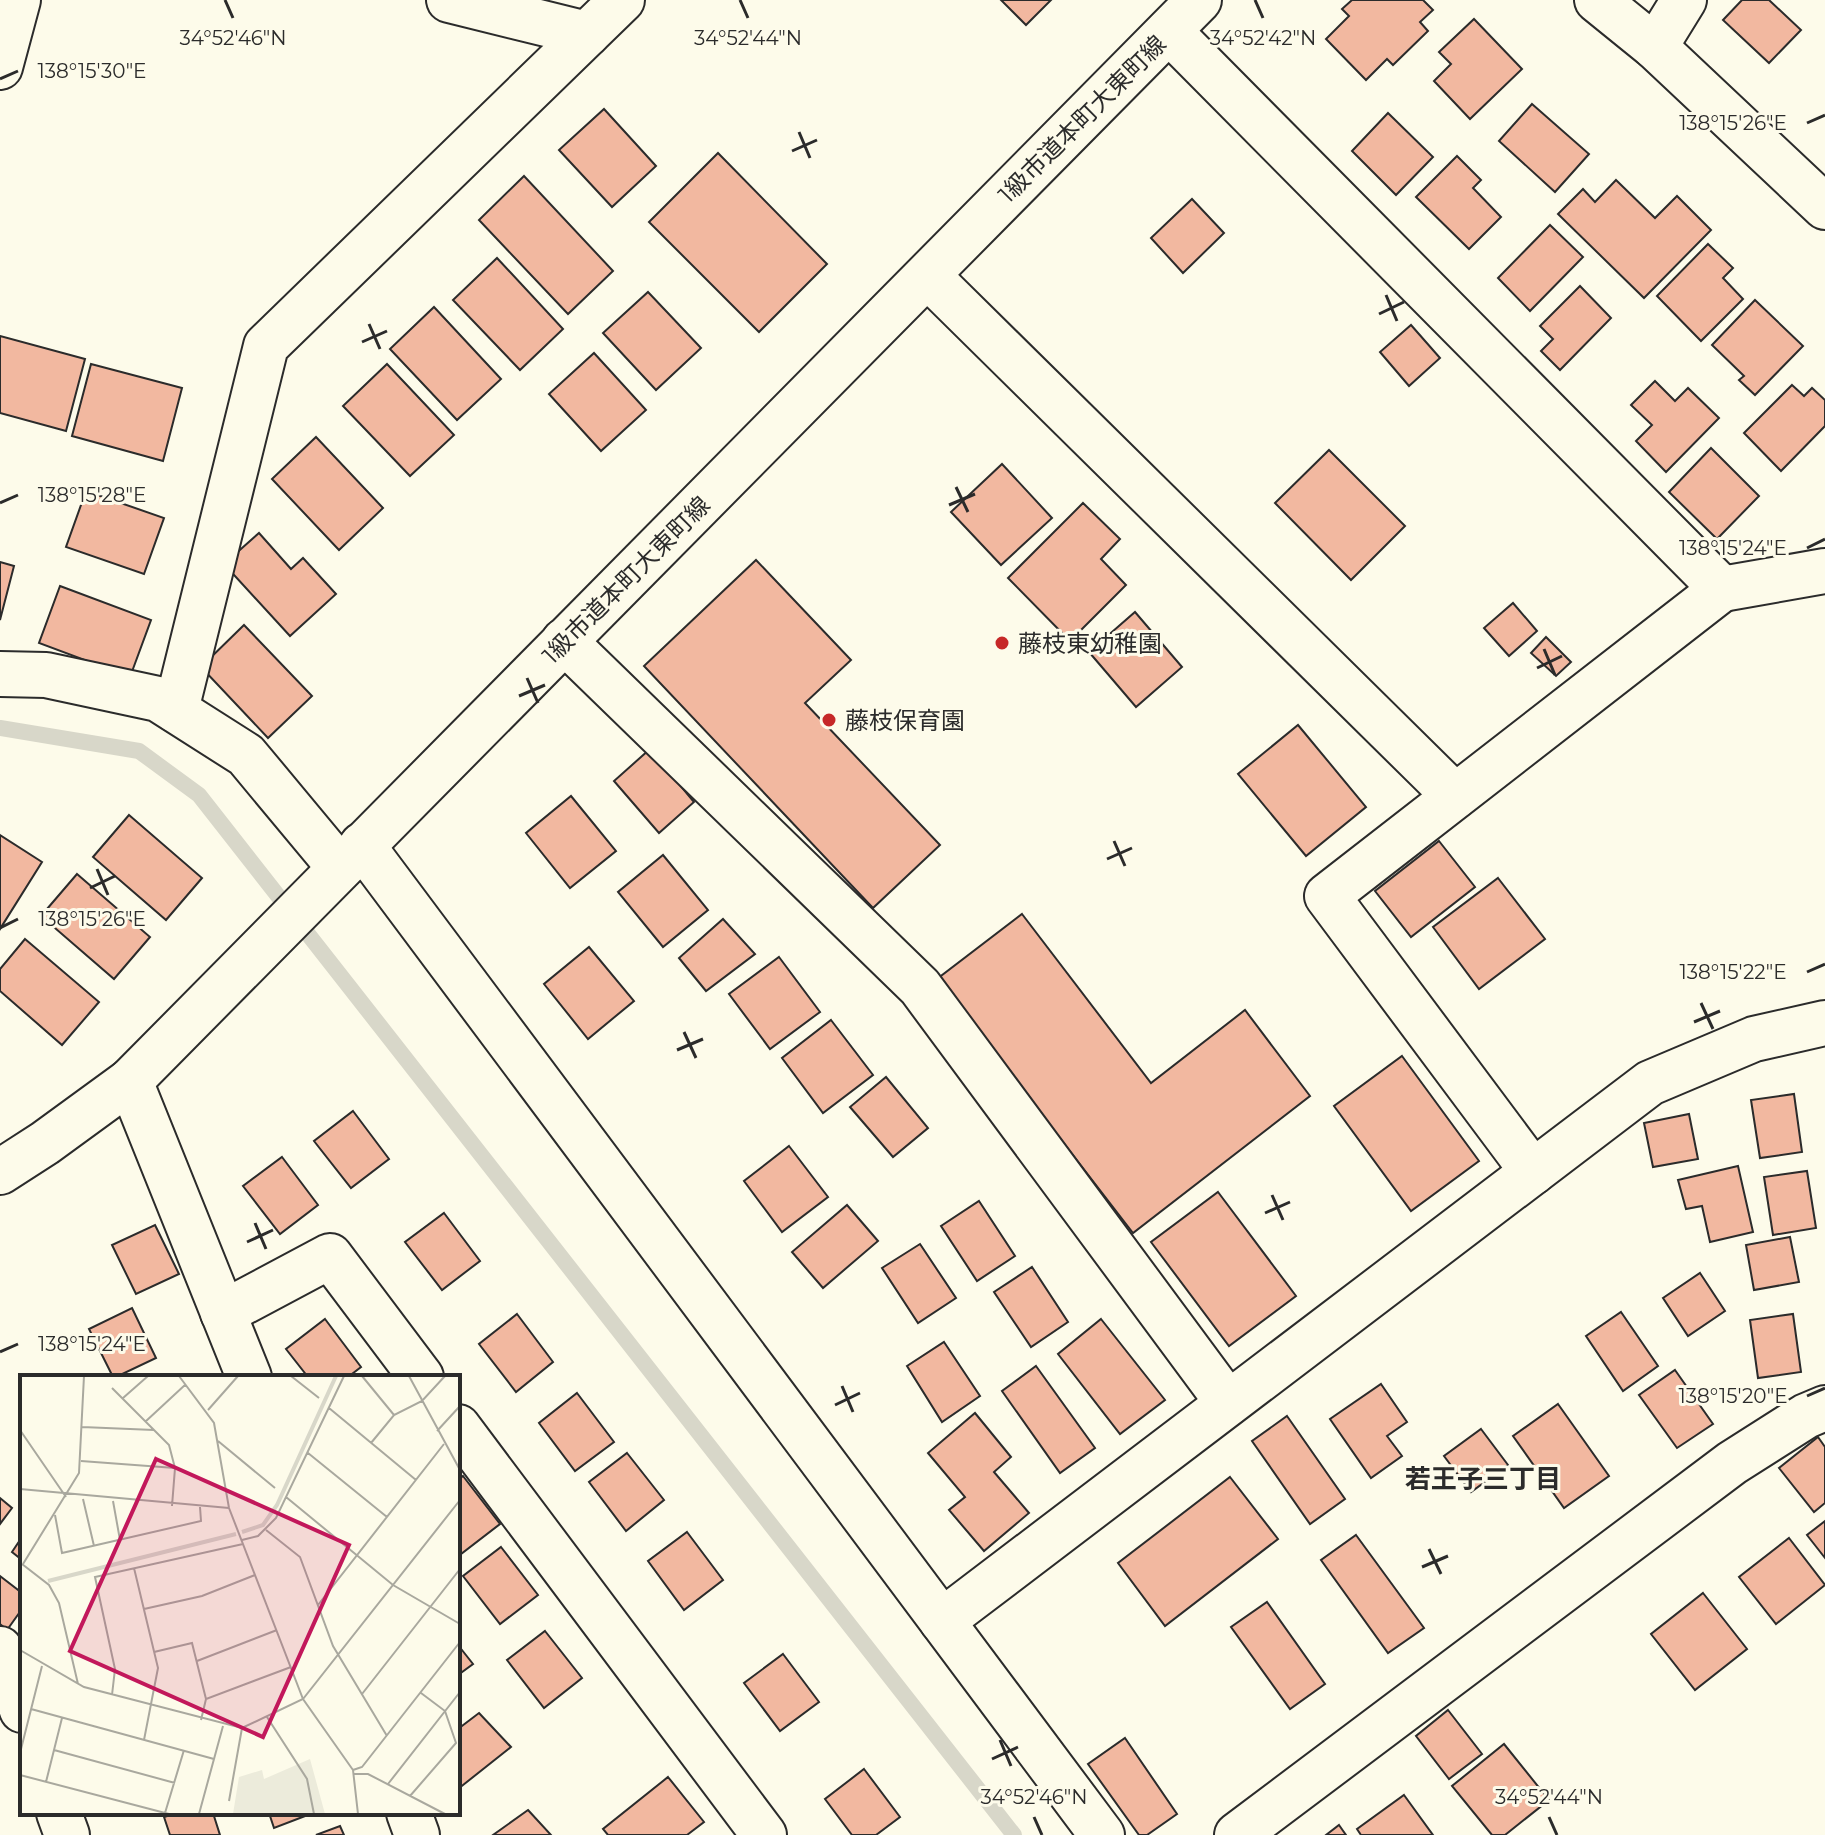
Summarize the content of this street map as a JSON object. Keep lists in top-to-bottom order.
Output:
{
  "streets": {
    "street": ["1級市道本町大東町線"]
  },
  "districts": ["若王子三丁目"],
  "places": ["藤枝東幼稚園", "藤枝保育園"],
  "coordinates": [
    "34°52'46\"N",
    "34°52'44\"N",
    "34°52'42\"N",
    "138°15'30\"E",
    "138°15'26\"E",
    "138°15'28\"E",
    "138°15'24\"E",
    "138°15'22\"E",
    "138°15'20\"E"
  ]
}
